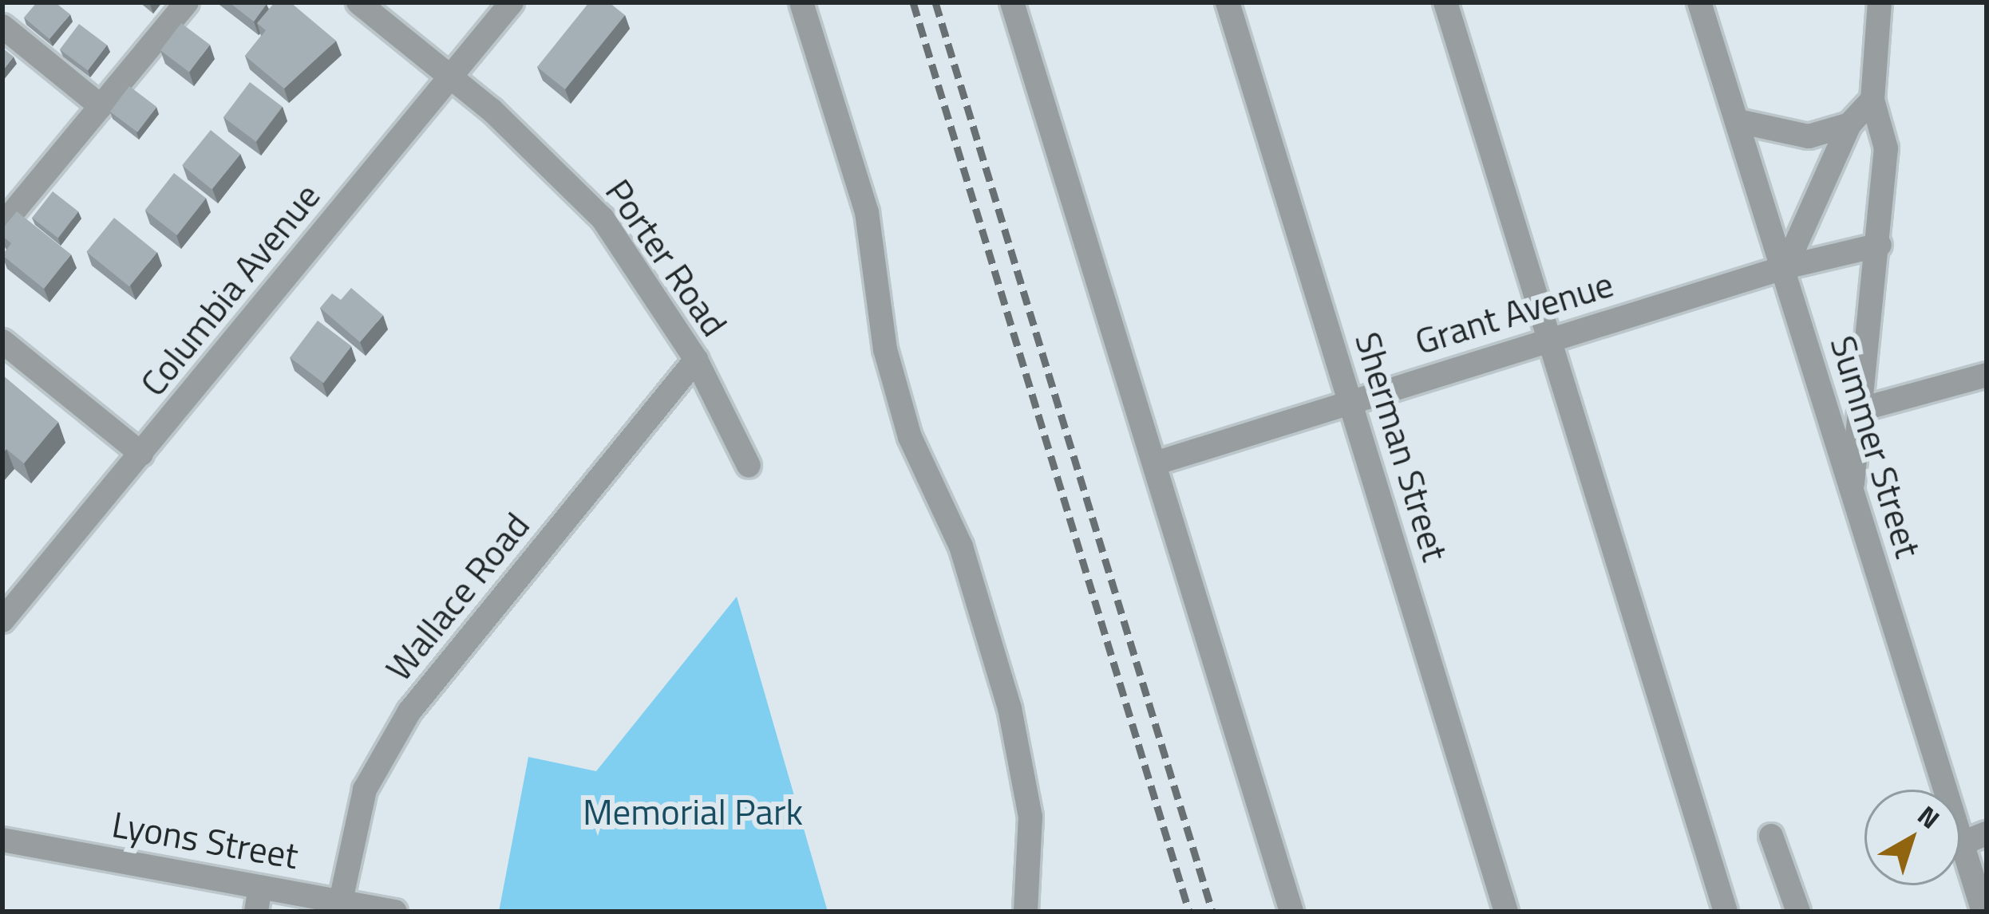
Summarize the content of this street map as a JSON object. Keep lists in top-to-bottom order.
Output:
{
  "streets": {
    "street": [
      "Porter Road",
      "Columbia Avenue",
      "Grant Avenue",
      "Sherman Street",
      "Summer Street",
      "Wallace Road",
      "Lyons Street"
    ]
  },
  "crossings": [
    ["Porter Road", "Columbia Avenue"],
    ["Porter Road", "Wallace Road"],
    ["Grant Avenue", "Sherman Street"],
    ["Grant Avenue", "Summer Street"],
    ["Wallace Road", "Lyons Street"]
  ],
  "parks": ["Memorial Park"],
  "north": "top right"
}
